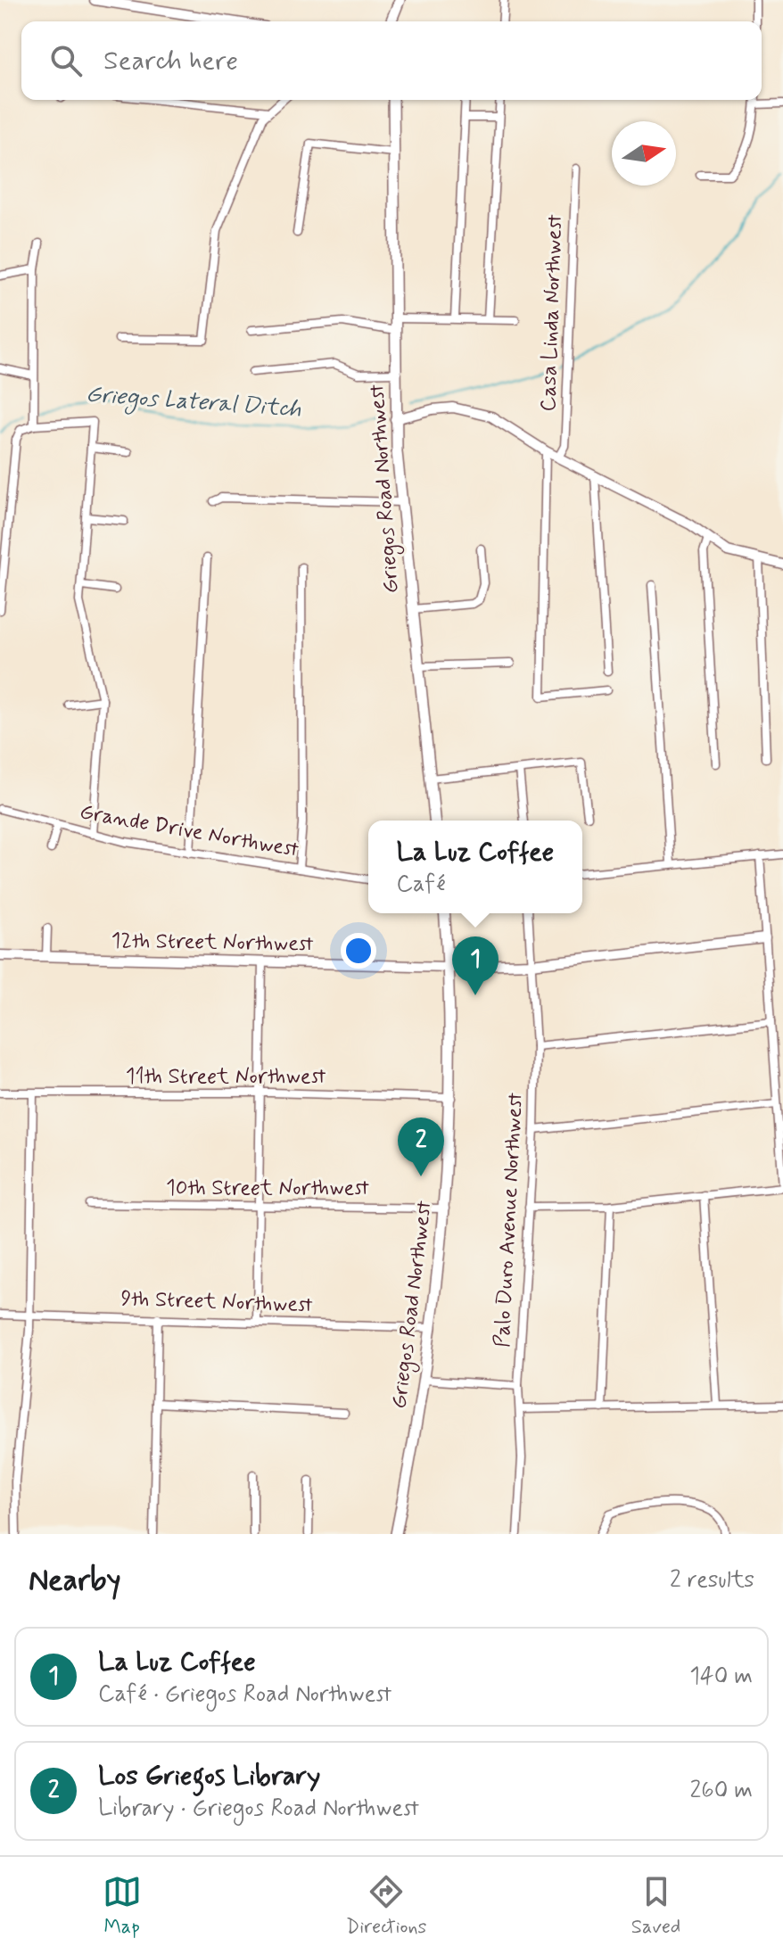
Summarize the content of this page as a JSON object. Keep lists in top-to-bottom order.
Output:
{
  "streets": {
    "main road": ["Griegos Road Northwest"],
    "street": [
      "Casa Linda Northwest",
      "Grande Drive Northwest",
      "12th Street Northwest",
      "11th Street Northwest",
      "10th Street Northwest",
      "Palo Duro Avenue Northwest",
      "9th Street Northwest"
    ]
  },
  "crossings": [
    ["Griegos Road Northwest", "12th Street Northwest"],
    ["Griegos Road Northwest", "11th Street Northwest"],
    ["Griegos Road Northwest", "10th Street Northwest"],
    ["Griegos Road Northwest", "9th Street Northwest"],
    ["12th Street Northwest", "Palo Duro Avenue Northwest"]
  ],
  "water": ["Griegos Lateral Ditch"],
  "north": "right",
  "page": {
    "search": "Search here",
    "popup": ["La Luz Coffee", "Café"],
    "pins": ["1", "2"],
    "heading": ["Nearby", "2 results"],
    "list": [
      {
        "mark": "1",
        "name": "La Luz Coffee",
        "note": "Café · Griegos Road Northwest",
        "value": "140 m"
      },
      {
        "mark": "2",
        "name": "Los Griegos Library",
        "note": "Library · Griegos Road Northwest",
        "value": "260 m"
      }
    ],
    "nav": ["Map", "Directions", "Saved"]
  }
}
